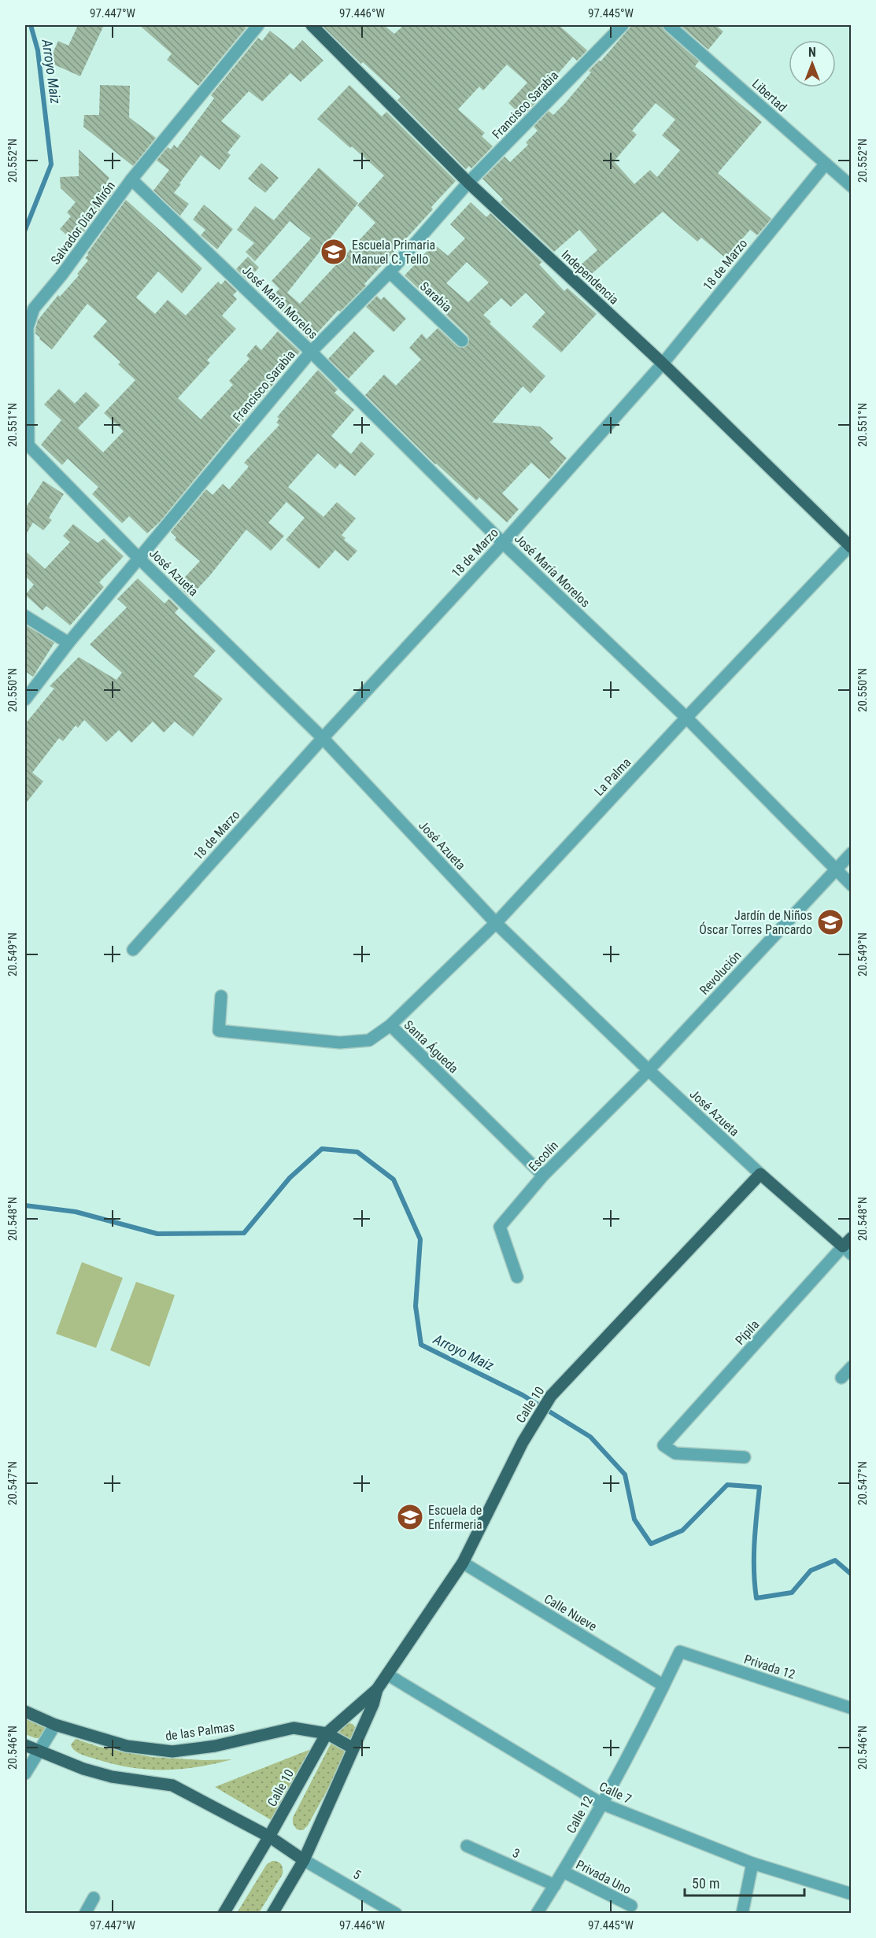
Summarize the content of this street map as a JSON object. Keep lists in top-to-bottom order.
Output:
{
  "streets": {
    "main road": [
      "Independencia",
      "José Azueta",
      "Calle 10",
      "de las Palmas"
    ],
    "street": [
      "Libertad",
      "Francisco Sarabia",
      "Salvador Díaz Mirón",
      "18 de Marzo",
      "Sarabia",
      "José María Morelos",
      "La Palma",
      "Revolución",
      "Santa Águeda",
      "Escolín",
      "Pípila",
      "Calle Nueve",
      "Privada 12",
      "Calle 7",
      "Calle 12",
      "3",
      "5",
      "Privada Uno"
    ]
  },
  "crossings": [
    ["Libertad", "18 de Marzo"],
    ["Francisco Sarabia", "Independencia"],
    ["Francisco Sarabia", "Sarabia"],
    ["Francisco Sarabia", "José María Morelos"],
    ["Francisco Sarabia", "José Azueta"],
    ["Salvador Díaz Mirón", "José María Morelos"],
    ["Salvador Díaz Mirón", "José Azueta"],
    ["18 de Marzo", "Independencia"],
    ["18 de Marzo", "José María Morelos"],
    ["18 de Marzo", "José Azueta"],
    ["Independencia", "La Palma"],
    ["José María Morelos", "La Palma"],
    ["José María Morelos", "Revolución"],
    ["José Azueta", "La Palma"],
    ["José Azueta", "Revolución"],
    ["José Azueta", "Escolín"],
    ["José Azueta", "Pípila"],
    ["José Azueta", "Calle 10"],
    ["La Palma", "Santa Águeda"],
    ["Revolución", "Escolín"],
    ["Santa Águeda", "Escolín"],
    ["Calle 10", "Calle Nueve"],
    ["Calle 10", "de las Palmas"],
    ["Calle 10", "Calle 7"],
    ["Calle 10", "5"],
    ["Calle Nueve", "Calle 12"],
    ["Privada 12", "Calle 12"],
    ["Calle 7", "Calle 12"],
    ["Calle 12", "3"],
    ["Calle 12", "Privada Uno"]
  ],
  "water": ["Arroyo Maiz"],
  "places": {
    "school or university": ["Escuela Primaria Manuel C. Tello", "Jardín de Niños Óscar Torres Pancardo", "Escuela de Enfermeria"]
  },
  "scale_bar": "50 m",
  "north": "top",
  "coordinates": [
    "97.447°W",
    "97.446°W",
    "97.445°W",
    "20.552°N",
    "20.551°N",
    "20.550°N",
    "20.549°N",
    "20.548°N",
    "20.547°N",
    "20.546°N"
  ]
}
